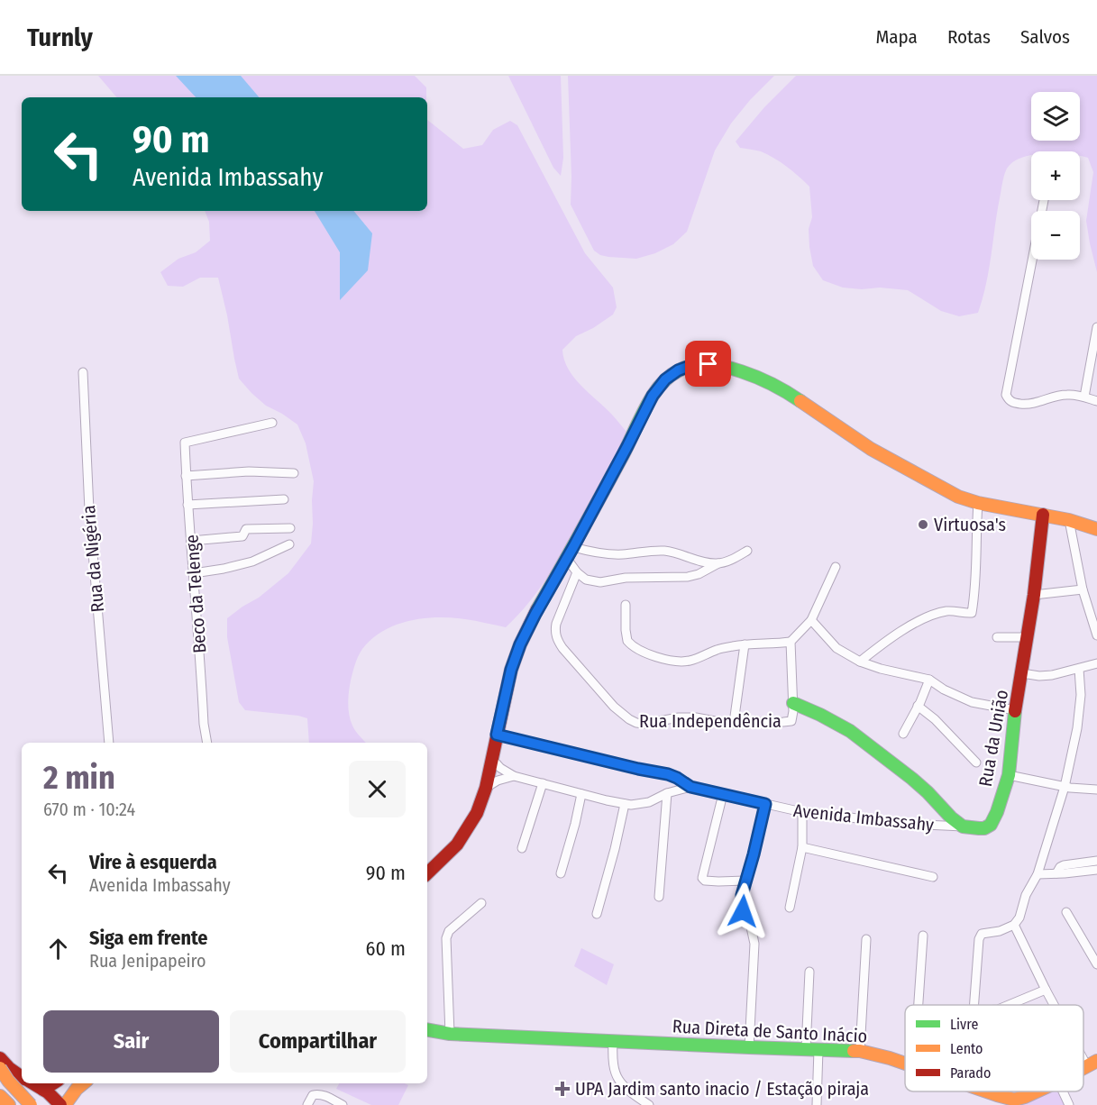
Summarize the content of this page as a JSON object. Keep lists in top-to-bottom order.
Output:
{
  "streets": {
    "main road": ["Rua da União", "Rua Direta de Santo Inácio"],
    "street": [
      "Rua da Nigéria",
      "Beco da Telenge",
      "Rua Independência",
      "Avenida Imbassahy"
    ]
  },
  "crossings": [
    ["Rua da União", "Avenida Imbassahy"]
  ],
  "places": {
    "other": ["Virtuosa's"],
    "health": ["UPA Jardim santo inacio / Estação piraja"]
  },
  "legend": ["Livre", "Lento", "Parado"],
  "page": {
    "header": "Turnly",
    "nav": ["Mapa", "Rotas", "Salvos"],
    "map_buttons": ["+", "−"],
    "turn": ["90 m", "Avenida Imbassahy"],
    "heading": ["2 min", "670 m · 10:24"],
    "list": [
      {
        "name": "Vire à esquerda",
        "note": "Avenida Imbassahy",
        "value": "90 m"
      },
      {
        "name": "Siga em frente",
        "note": "Rua Jenipapeiro",
        "value": "60 m"
      }
    ],
    "buttons": ["Sair", "Compartilhar"]
  }
}
